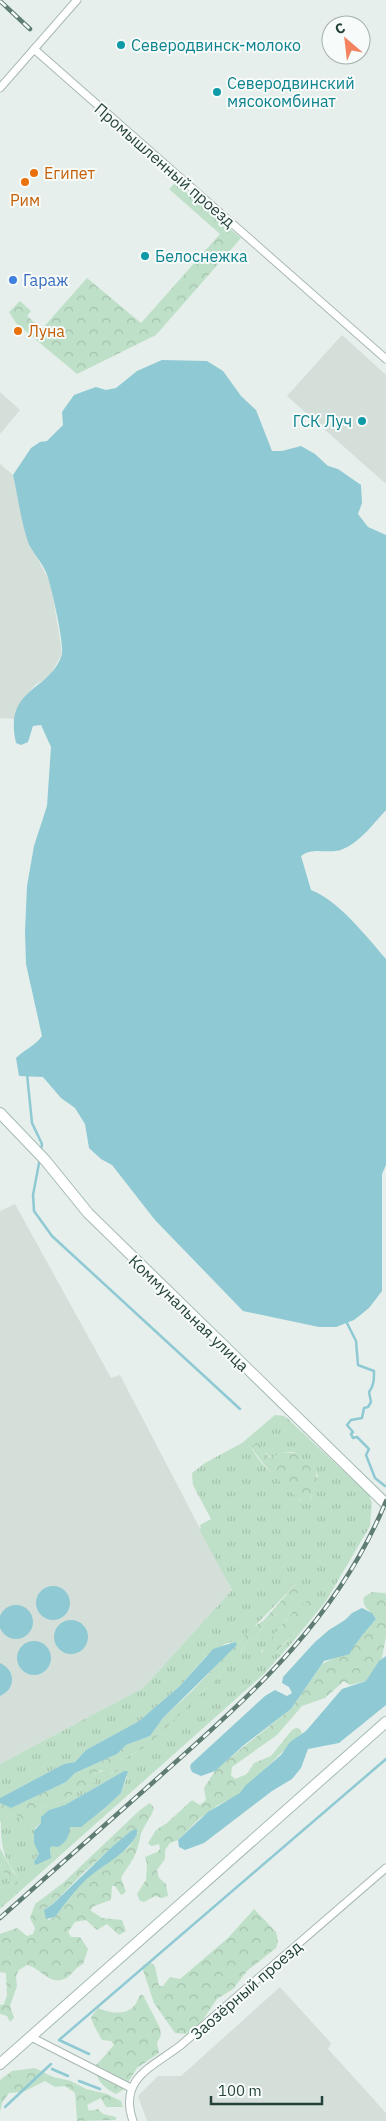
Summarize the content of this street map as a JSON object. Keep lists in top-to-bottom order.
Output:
{
  "streets": {
    "main road": ["Коммунальная улица"],
    "street": ["Промышленный проезд", "Заозёрный проезд"]
  },
  "places": [
    "Северодвинск-молоко",
    "Северодвинский мясокомбинат",
    "Египет",
    "Рим",
    "Белоснежка",
    "Гараж",
    "Луна",
    "ГСК Луч"
  ],
  "scale_bar": "100 m",
  "north": "top left"
}
